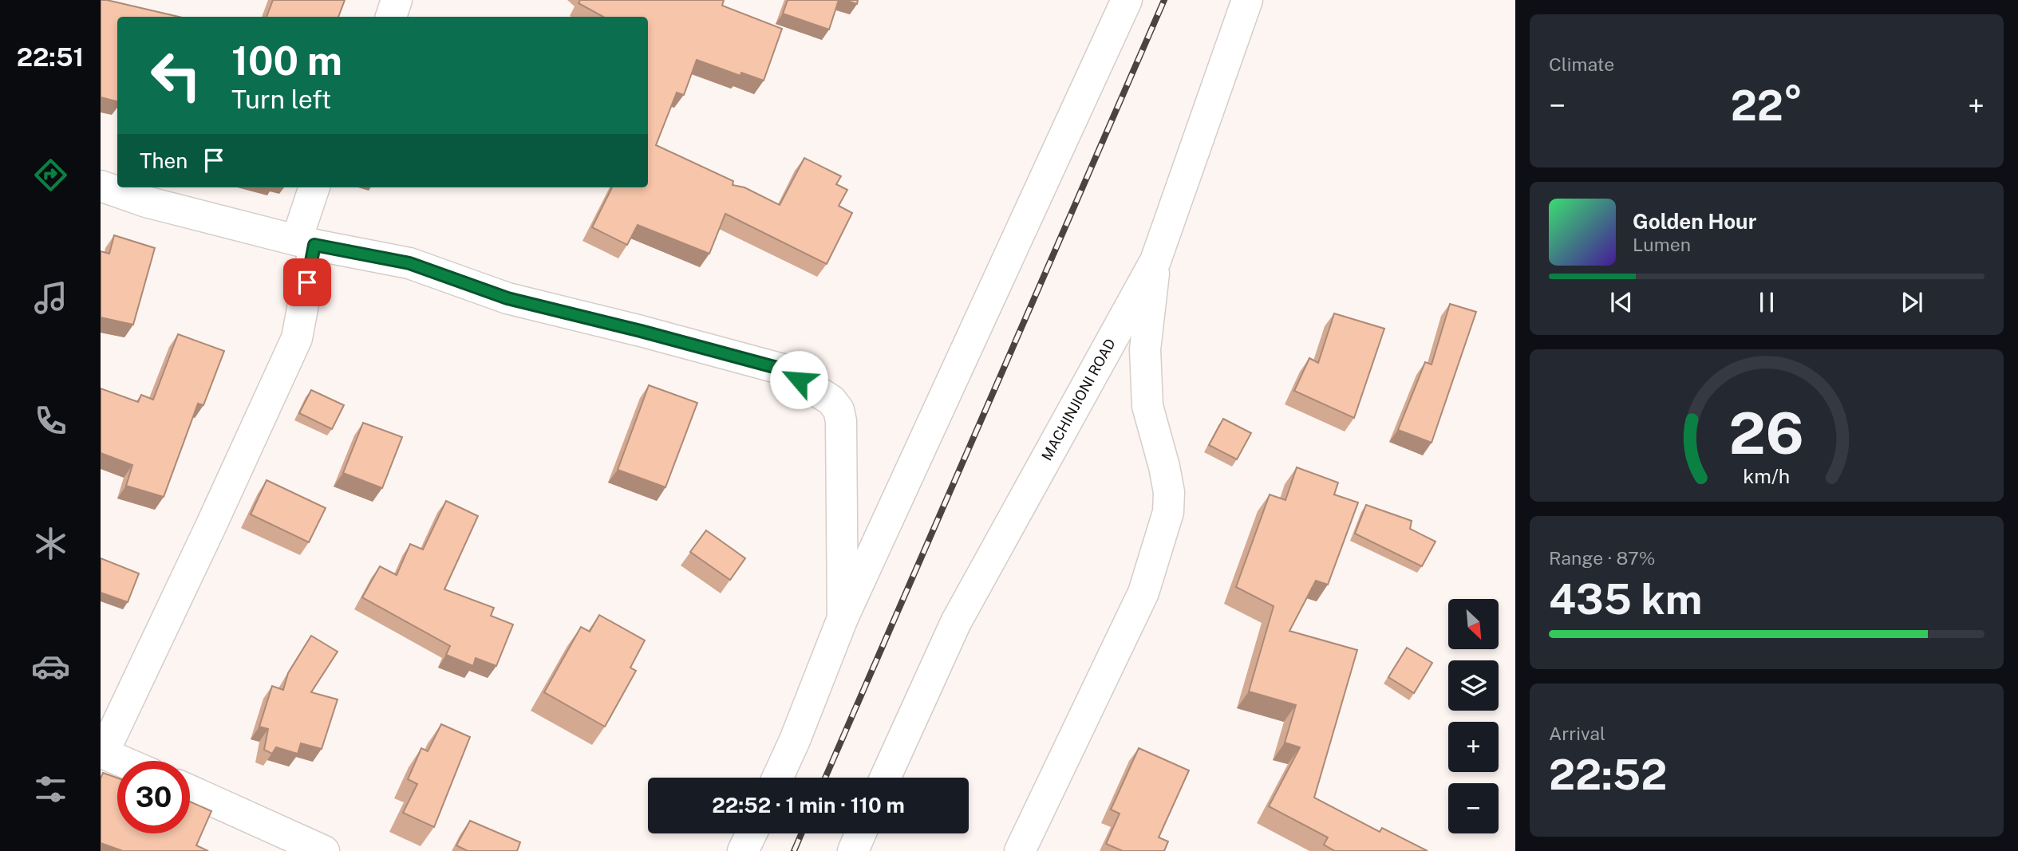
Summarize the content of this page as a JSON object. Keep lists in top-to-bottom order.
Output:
{
  "streets": {
    "street": ["MACHINJIONI ROAD"]
  },
  "north": "bottom right",
  "page": {
    "tabs": "22:51",
    "tile": [
      "Climate",
      ["Range · 87%", "435 km"],
      ["Arrival", "22:52"]
    ],
    "turn": ["100 m", "Turn left"],
    "heat": ["−", "22°", "+"],
    "then": "Then",
    "song": ["Golden Hour", "Lumen"],
    "map_buttons": ["+", "−"],
    "limit": "30",
    "trip": "22:52 · 1 min · 110 m",
    "gauge": ["26", "km/h"]
  }
}
